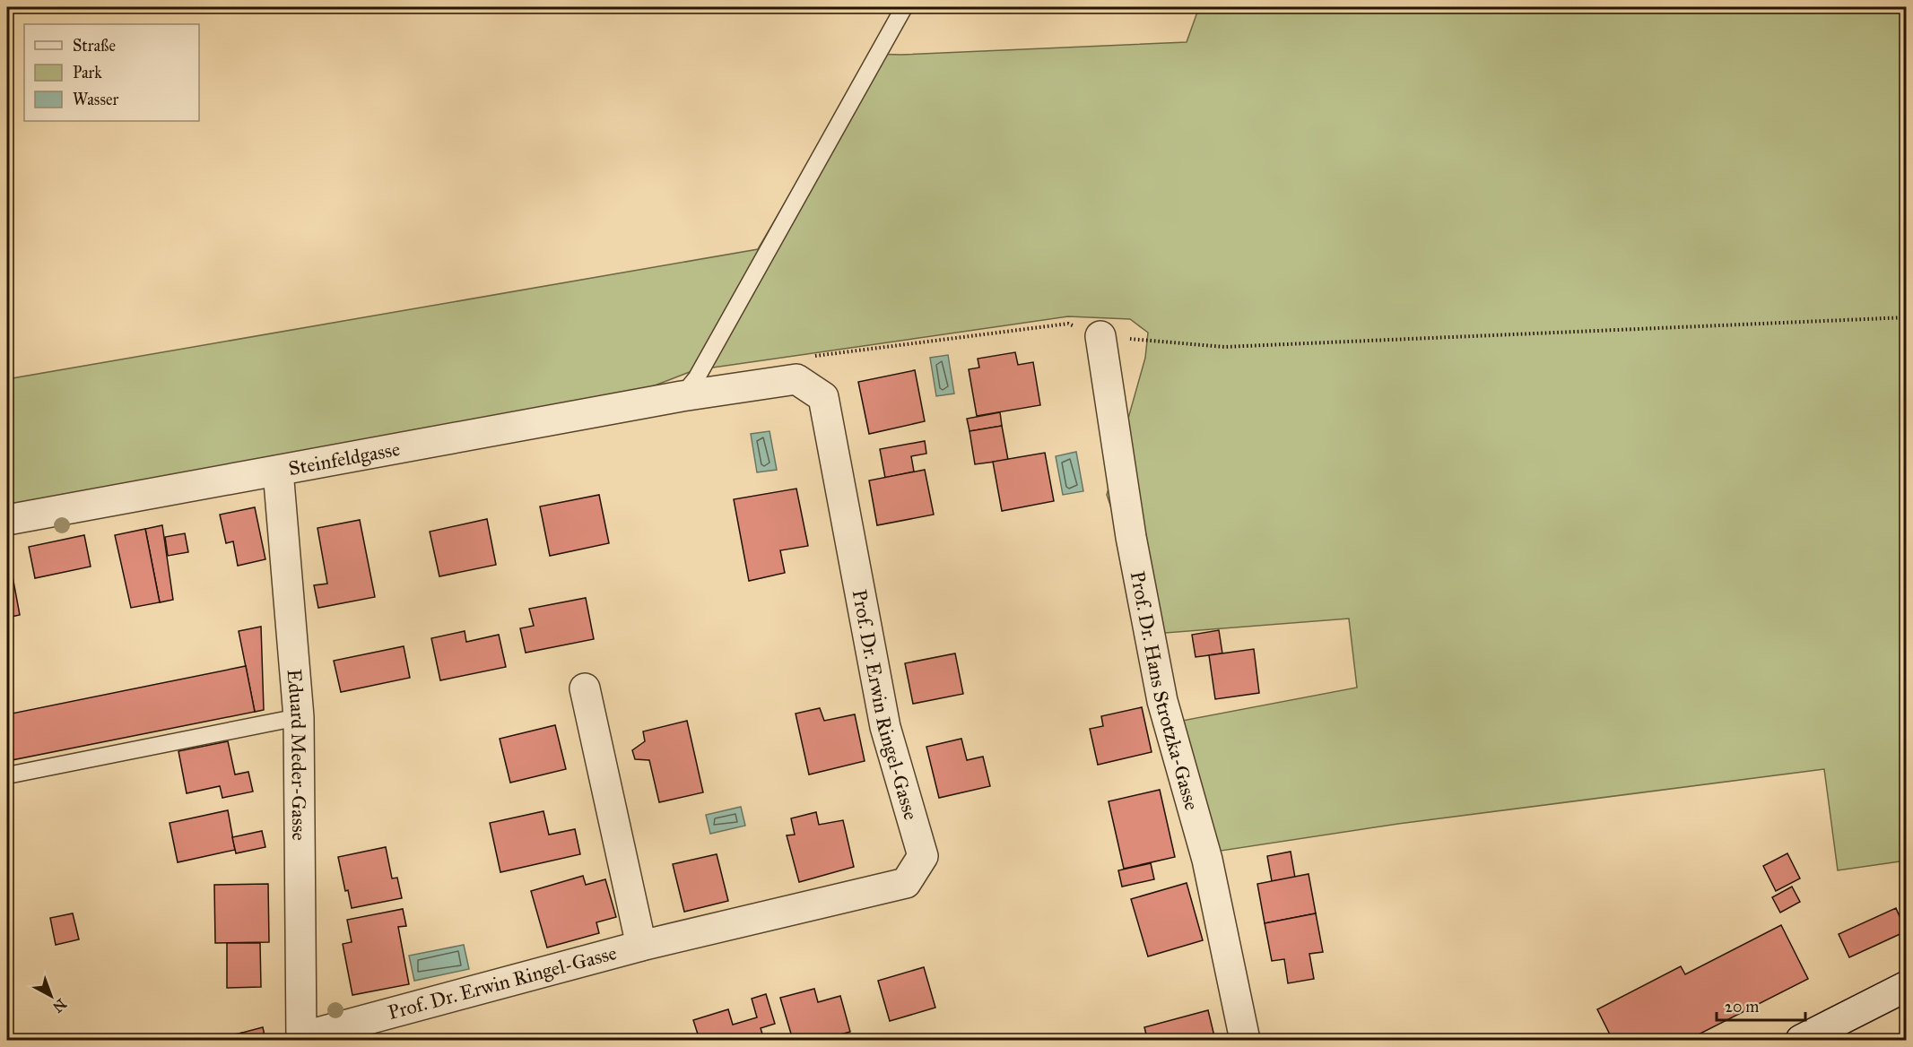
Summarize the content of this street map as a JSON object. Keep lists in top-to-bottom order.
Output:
{
  "streets": {
    "street": [
      "Steinfeldgasse",
      "Prof. Dr. Hans Strotzka-Gasse",
      "Prof. Dr. Erwin Ringel-Gasse",
      "Eduard Meder-Gasse"
    ]
  },
  "crossings": [
    ["Steinfeldgasse", "Prof. Dr. Erwin Ringel-Gasse"],
    ["Steinfeldgasse", "Eduard Meder-Gasse"],
    ["Prof. Dr. Erwin Ringel-Gasse", "Eduard Meder-Gasse"]
  ],
  "legend": ["Straße", "Park", "Wasser"],
  "scale_bar": "20 m",
  "north": "bottom right"
}
